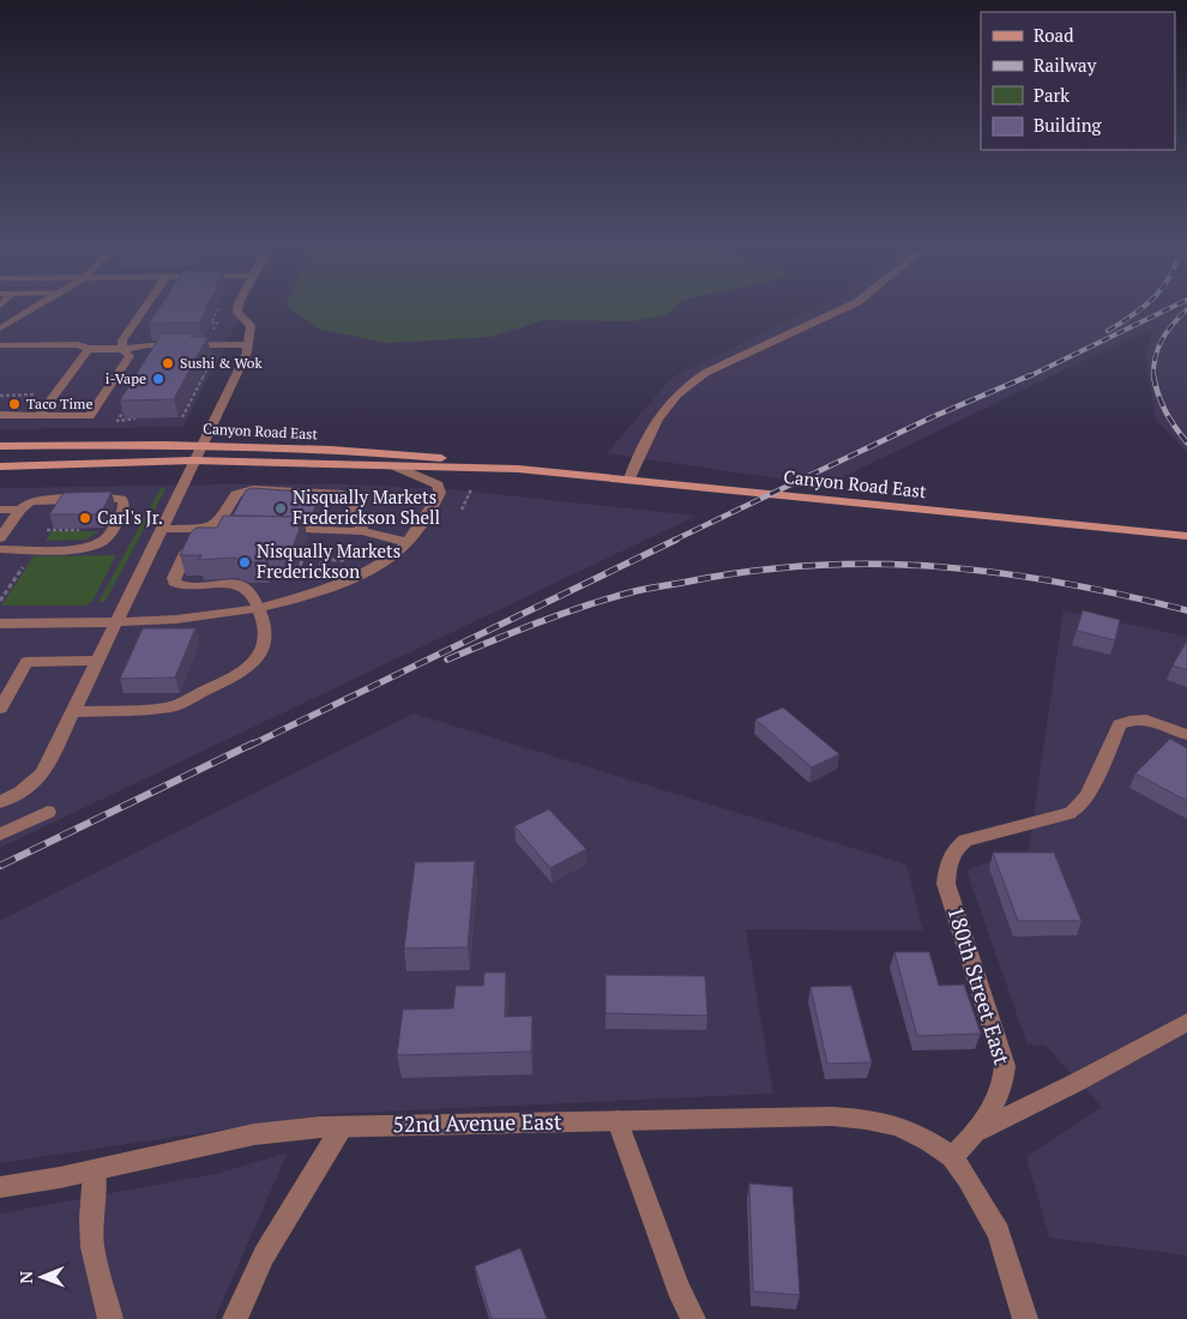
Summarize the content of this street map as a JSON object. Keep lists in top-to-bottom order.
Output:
{
  "streets": {
    "main road": ["Canyon Road East"],
    "street": ["180th Street East", "52nd Avenue East"]
  },
  "crossings": [
    ["180th Street East", "52nd Avenue East"]
  ],
  "places": [
    "Sushi & Wok",
    "i-Vape",
    "Taco Time",
    "Nisqually Markets Frederickson Shell",
    "Carl's Jr.",
    "Nisqually Markets Frederickson"
  ],
  "legend": [
    "Road",
    "Railway",
    "Park",
    "Building"
  ],
  "north": "left"
}
